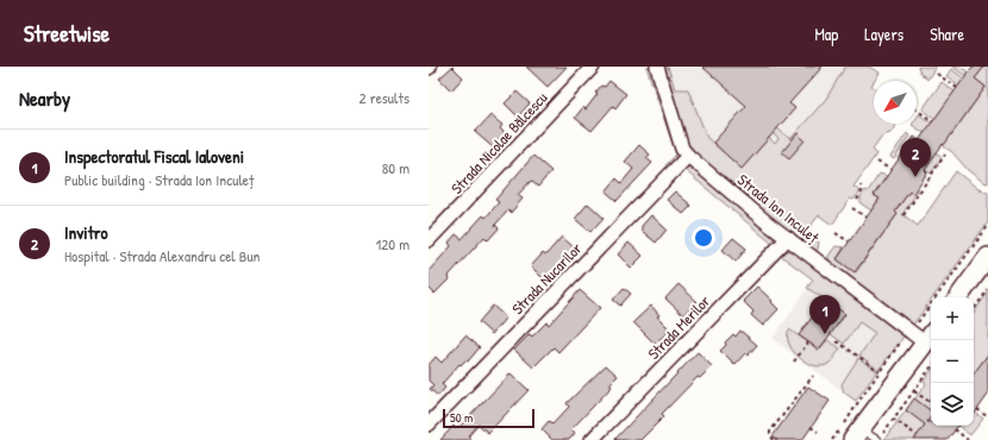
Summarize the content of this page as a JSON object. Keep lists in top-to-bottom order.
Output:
{
  "streets": {
    "street": [
      "Strada Nicolae Bălcescu",
      "Strada Ion Inculeț",
      "Strada Nucarilor",
      "Strada Merilor"
    ]
  },
  "crossings": [
    ["Strada Ion Inculeț", "Strada Nucarilor"],
    ["Strada Ion Inculeț", "Strada Merilor"]
  ],
  "scale_bar": "50 m",
  "north": "bottom left",
  "page": {
    "header": "Streetwise",
    "nav": ["Map", "Layers", "Share"],
    "heading": ["Nearby", "2 results"],
    "list": [
      {
        "mark": "1",
        "name": "Inspectoratul Fiscal Ialoveni",
        "note": "Public building · Strada Ion Inculeț",
        "value": "80 m"
      },
      {
        "mark": "2",
        "name": "Invitro",
        "note": "Hospital · Strada Alexandru cel Bun",
        "value": "120 m"
      }
    ],
    "pins": ["2", "1"],
    "map_buttons": ["+", "−"],
    "scale": "50 m"
  }
}
